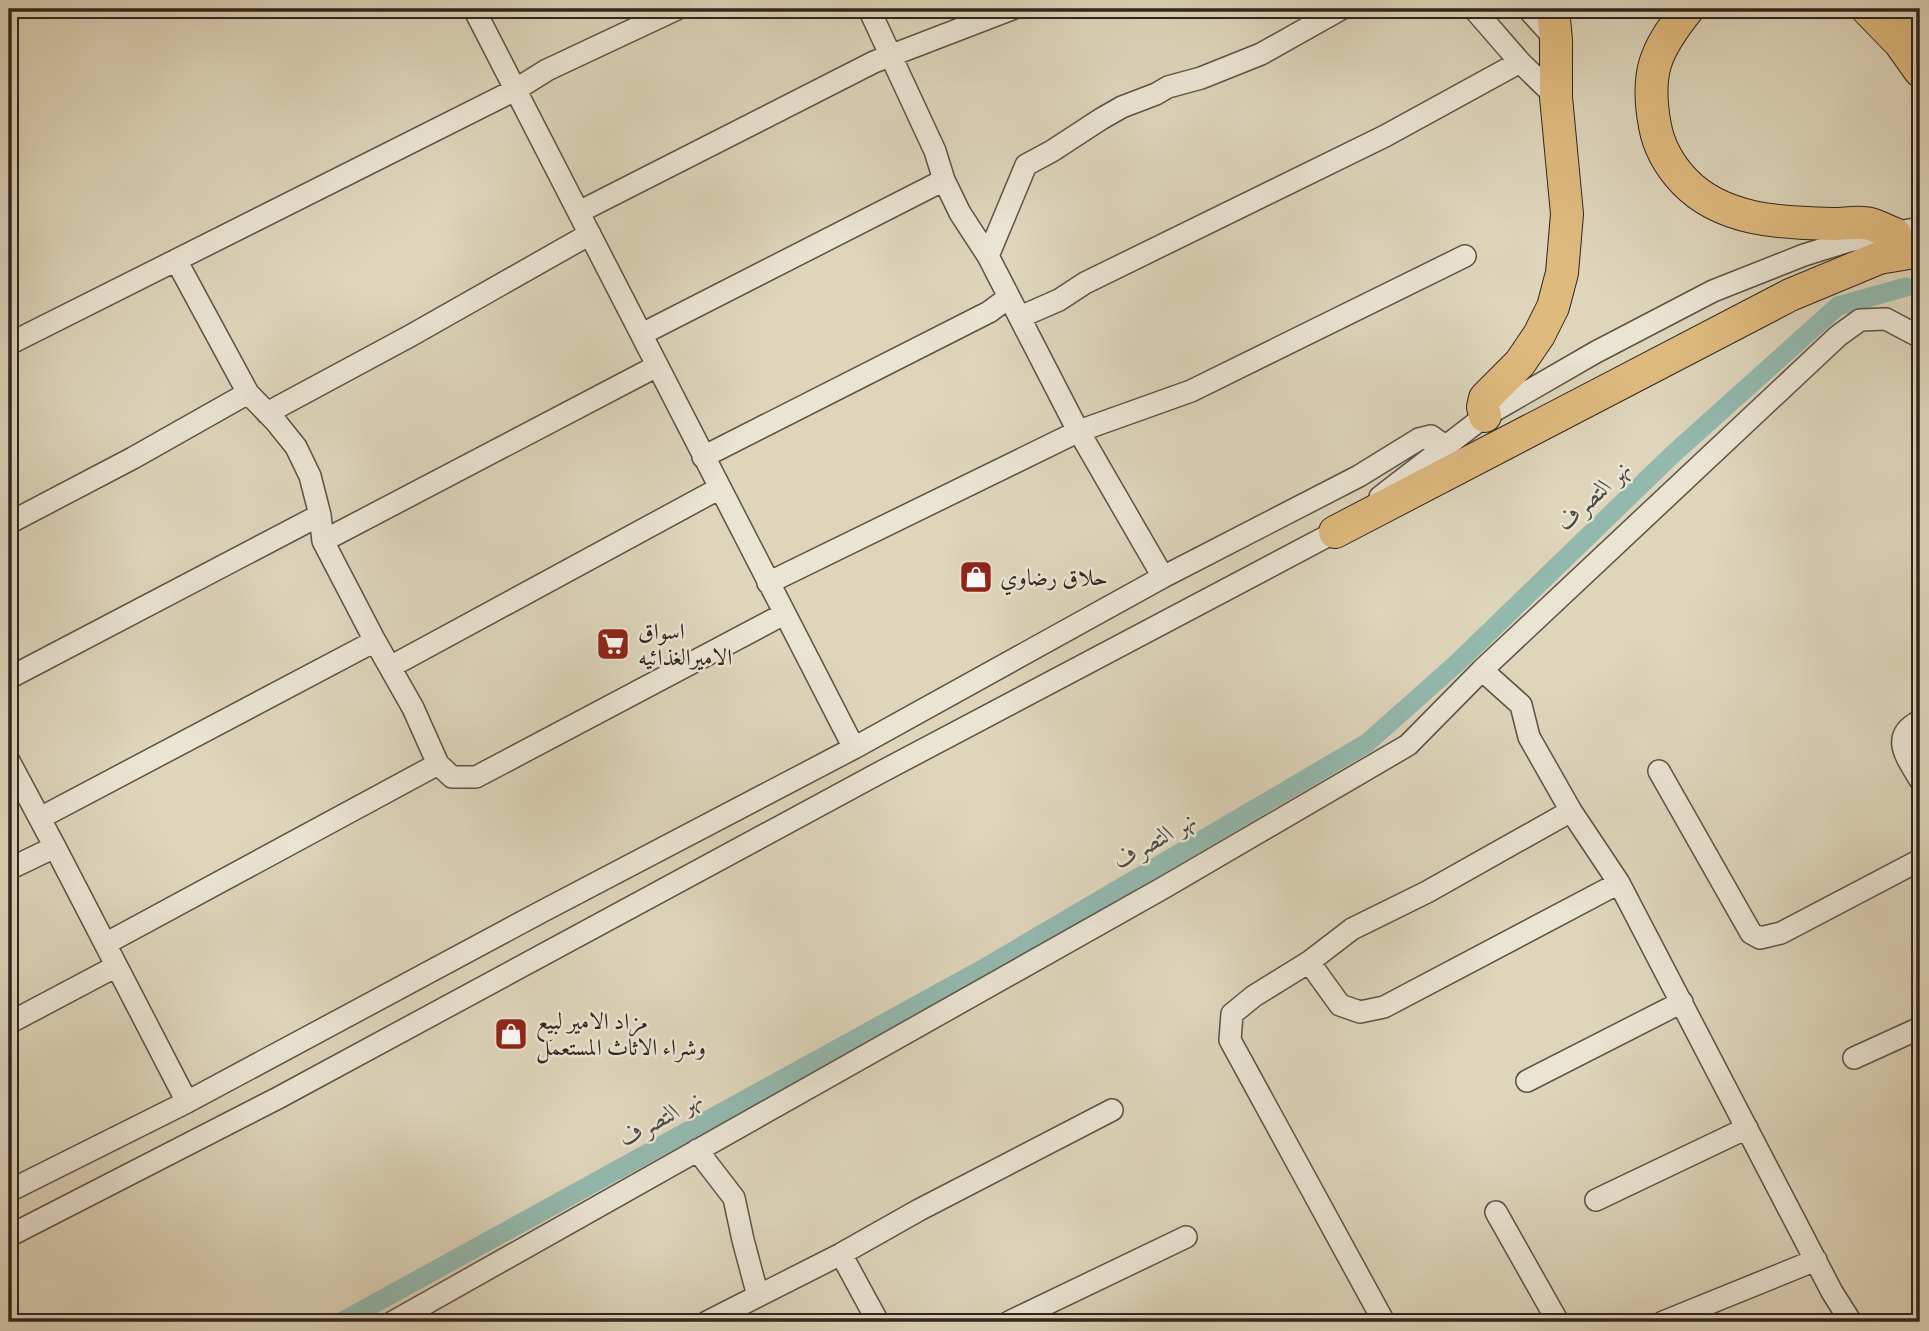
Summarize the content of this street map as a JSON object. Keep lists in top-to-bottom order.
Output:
{
  "water": ["نهر التصرف"],
  "places": {
    "shop": ["حلاق رضاوي", "مزاد الامير لبيع وشراء الاثاث المستعمل"],
    "supermarket": ["اسواق الاميرالغذائيه"]
  }
}
